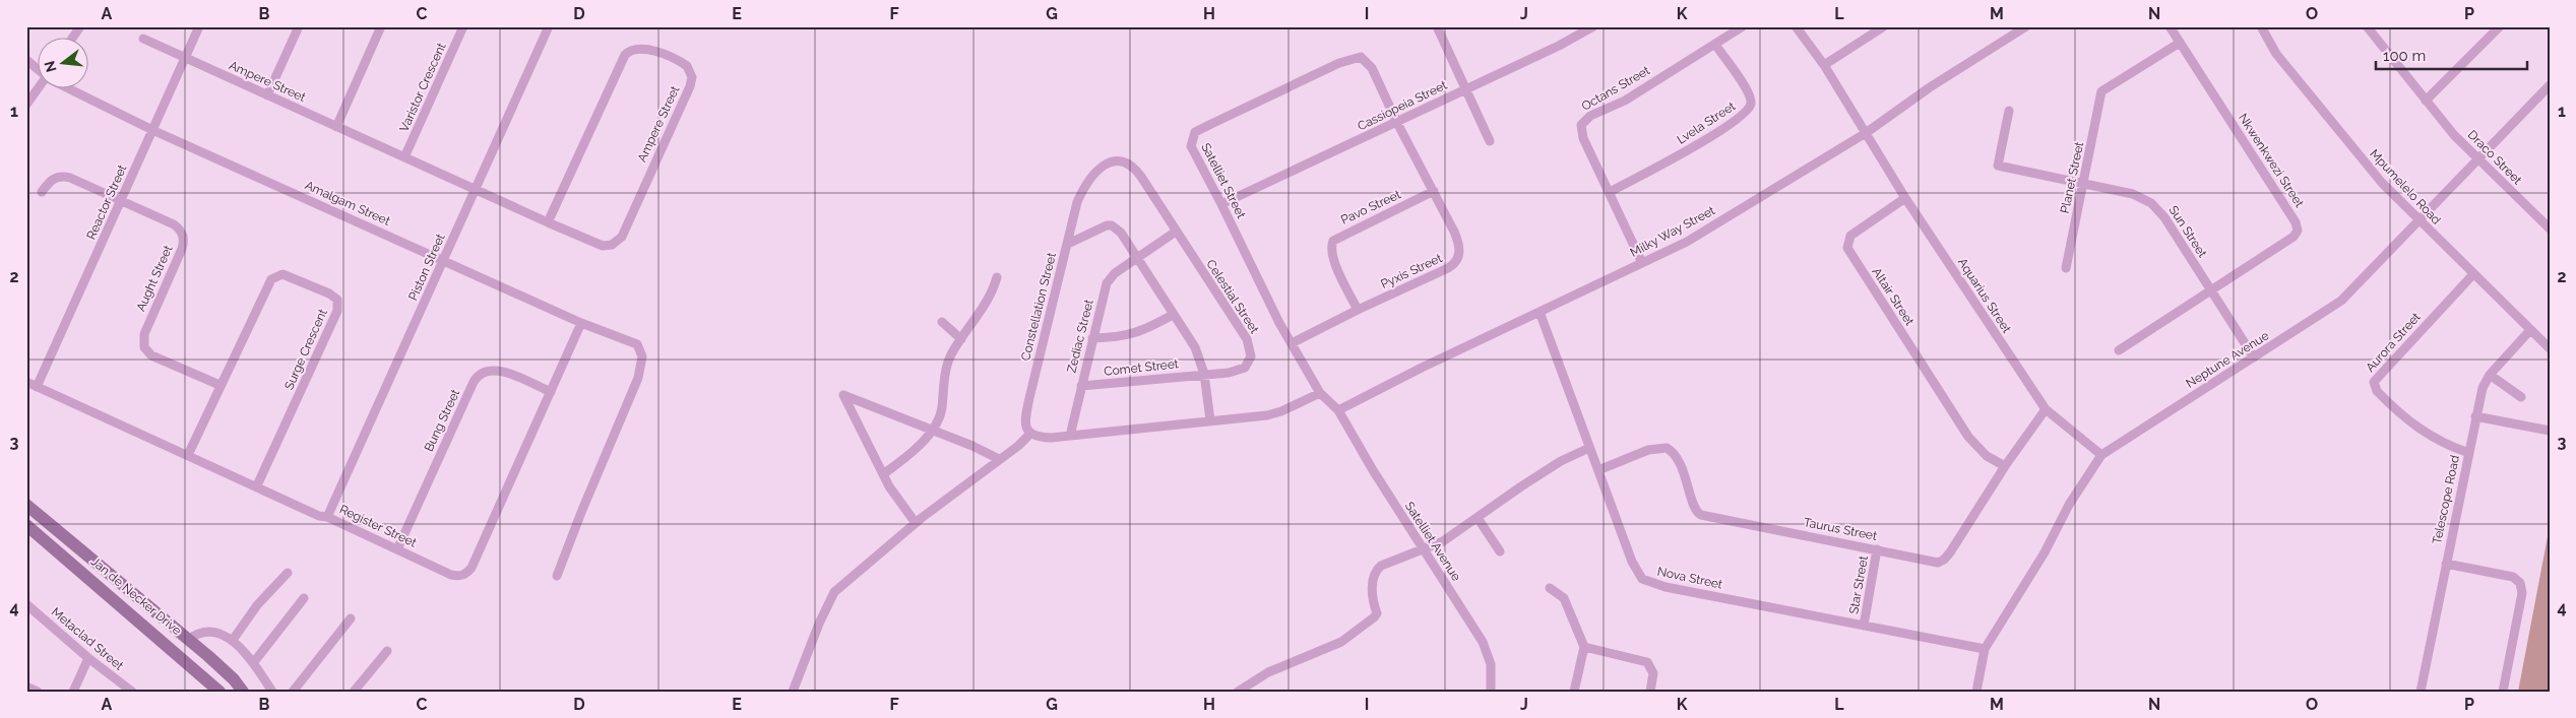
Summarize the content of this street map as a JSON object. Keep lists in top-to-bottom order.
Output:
{
  "streets": {
    "main road": ["Jan de Necker Drive"],
    "street": [
      "Ampere Street",
      "Varistor Crescent",
      "Octans Street",
      "Cassiopeia Street",
      "Lvela Street",
      "Draco Street",
      "Nkwenkwezi Street",
      "Planet Street",
      "Satelliet Street",
      "Mpumelelo Road",
      "Reactor Street",
      "Amalgam Street",
      "Pavo Street",
      "Milky Way Street",
      "Sun Street",
      "Piston Street",
      "Pyxis Street",
      "Aught Street",
      "Aquarius Street",
      "Celestial Street",
      "Altair Street",
      "Constellation Street",
      "Zediac Street",
      "Aurora Street",
      "Surge Crescent",
      "Neptune Avenue",
      "Comet Street",
      "Bung Street",
      "Telescope Road",
      "Register Street",
      "Taurus Street",
      "Satelliet Avenue",
      "Nova Street",
      "Star Street",
      "Metaclad Street"
    ]
  },
  "crossings": [
    ["Ampere Street", "Varistor Crescent"],
    ["Ampere Street", "Reactor Street"],
    ["Ampere Street", "Piston Street"],
    ["Octans Street", "Lvela Street"],
    ["Octans Street", "Milky Way Street"],
    ["Cassiopeia Street", "Satelliet Street"],
    ["Cassiopeia Street", "Pyxis Street"],
    ["Draco Street", "Neptune Avenue"],
    ["Nkwenkwezi Street", "Planet Street"],
    ["Nkwenkwezi Street", "Sun Street"],
    ["Planet Street", "Sun Street"],
    ["Satelliet Street", "Milky Way Street"],
    ["Satelliet Street", "Pyxis Street"],
    ["Satelliet Street", "Satelliet Avenue"],
    ["Mpumelelo Road", "Aurora Street"],
    ["Mpumelelo Road", "Neptune Avenue"],
    ["Mpumelelo Road", "Telescope Road"],
    ["Reactor Street", "Amalgam Street"],
    ["Reactor Street", "Aught Street"],
    ["Reactor Street", "Register Street"],
    ["Amalgam Street", "Piston Street"],
    ["Amalgam Street", "Register Street"],
    ["Pavo Street", "Pyxis Street"],
    ["Milky Way Street", "Aquarius Street"],
    ["Milky Way Street", "Satelliet Avenue"],
    ["Milky Way Street", "Nova Street"],
    ["Sun Street", "Neptune Avenue"],
    ["Piston Street", "Register Street"],
    ["Aught Street", "Surge Crescent"],
    ["Aquarius Street", "Altair Street"],
    ["Aquarius Street", "Neptune Avenue"],
    ["Aquarius Street", "Taurus Street"],
    ["Celestial Street", "Constellation Street"],
    ["Celestial Street", "Comet Street"],
    ["Altair Street", "Taurus Street"],
    ["Constellation Street", "Zediac Street"],
    ["Constellation Street", "Comet Street"],
    ["Zediac Street", "Comet Street"],
    ["Aurora Street", "Telescope Road"],
    ["Surge Crescent", "Register Street"],
    ["Neptune Avenue", "Nova Street"],
    ["Bung Street", "Register Street"],
    ["Taurus Street", "Nova Street"],
    ["Taurus Street", "Star Street"],
    ["Nova Street", "Star Street"]
  ],
  "scale_bar": "100 m",
  "north": "left",
  "grid": {
    "columns": [
      "A",
      "B",
      "C",
      "D",
      "E",
      "F",
      "G",
      "H",
      "I",
      "J",
      "K",
      "L",
      "M",
      "N",
      "O",
      "P"
    ],
    "rows": [
      "1",
      "2",
      "3",
      "4"
    ]
  }
}
